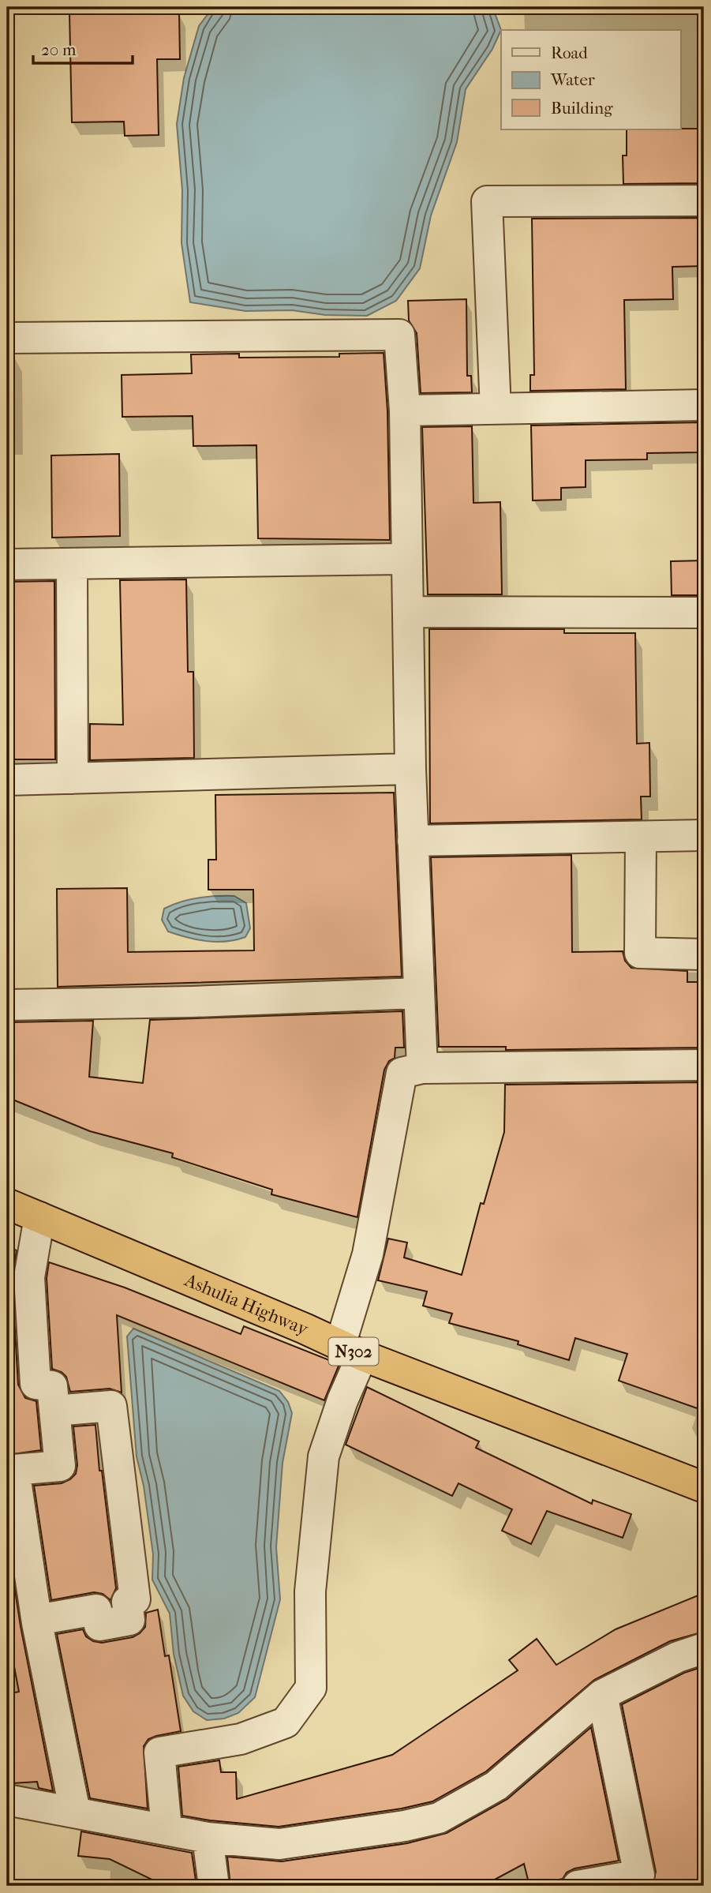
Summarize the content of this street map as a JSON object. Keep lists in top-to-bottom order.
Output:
{
  "streets": {
    "highway": ["Ashulia Highway", "N302"]
  },
  "legend": ["Road", "Water", "Building"],
  "scale_bar": "20 m"
}
